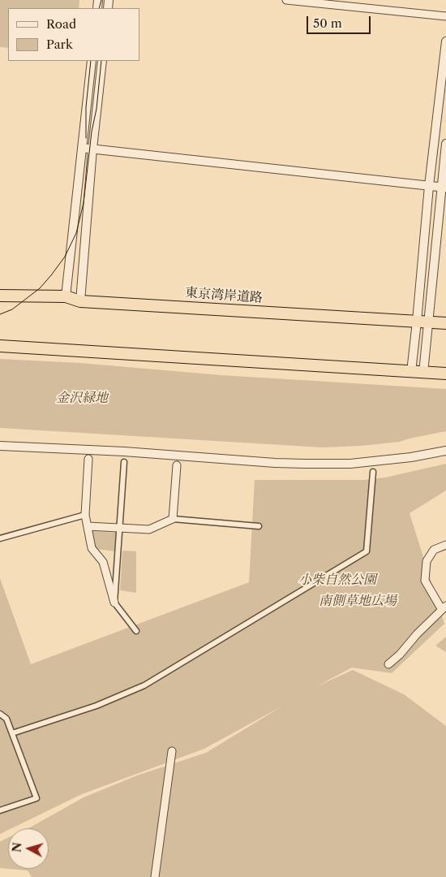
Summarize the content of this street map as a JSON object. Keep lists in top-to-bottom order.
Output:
{
  "streets": {
    "highway": ["東京湾岸道路"]
  },
  "parks": ["金沢緑地", "小柴自然公園", "南側草地広場"],
  "legend": ["Road", "Park"],
  "scale_bar": "50 m",
  "north": "left"
}
